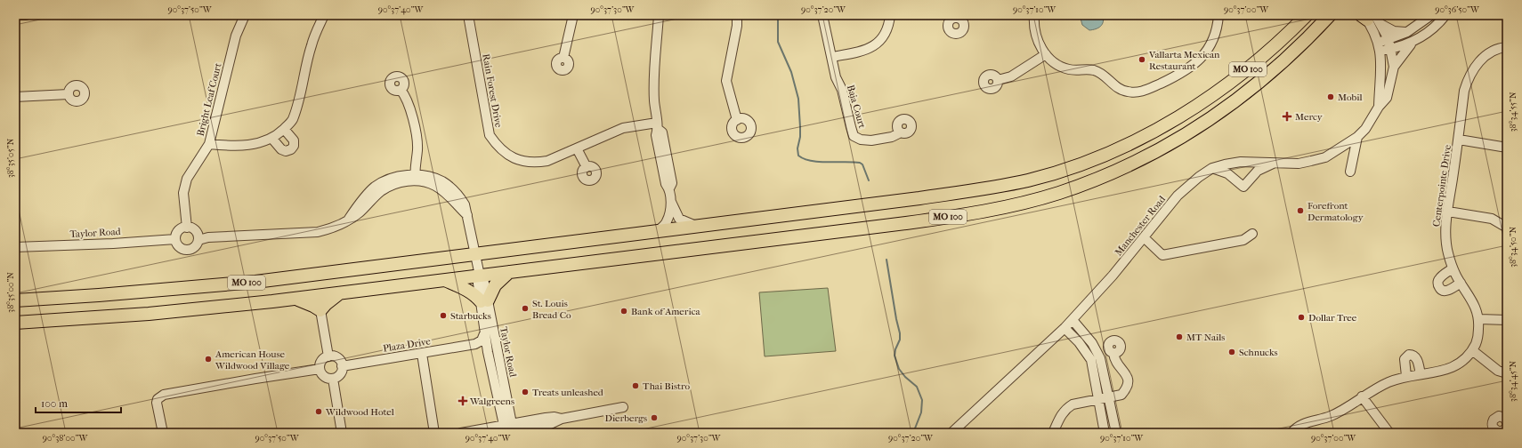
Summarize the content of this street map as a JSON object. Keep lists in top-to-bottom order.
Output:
{
  "streets": {
    "highway": ["MO 100"],
    "street": [
      "Rain Forest Drive",
      "Bright Leaf Court",
      "Baja Court",
      "Centerpointe Drive",
      "Manchester Road",
      "Taylor Road",
      "Plaza Drive"
    ]
  },
  "crossings": [
    ["MO 100", "Taylor Road"],
    ["Bright Leaf Court", "Taylor Road"]
  ],
  "places": {
    "other": [
      "Vallarta Mexican Restaurant",
      "Mobil",
      "Forefront Dermatology",
      "St. Louis Bread Co",
      "Bank of America",
      "Starbucks",
      "Dollar Tree",
      "MT Nails",
      "Schnucks",
      "American House Wildwood Village",
      "Thai Bistro",
      "Treats unleashed",
      "Wildwood Hotel",
      "Dierbergs"
    ],
    "health": ["Mercy", "Walgreens"]
  },
  "scale_bar": "100 m",
  "coordinates": [
    "90°37'50\"W",
    "90°37'40\"W",
    "90°37'30\"W",
    "90°37'20\"W",
    "90°37'10\"W",
    "90°37'00\"W",
    "90°36'50\"W",
    "38°34'55\"N",
    "38°35'05\"N",
    "38°34'50\"N",
    "38°35'00\"N",
    "38°34'45\"N",
    "90°38'00\"W"
  ]
}
